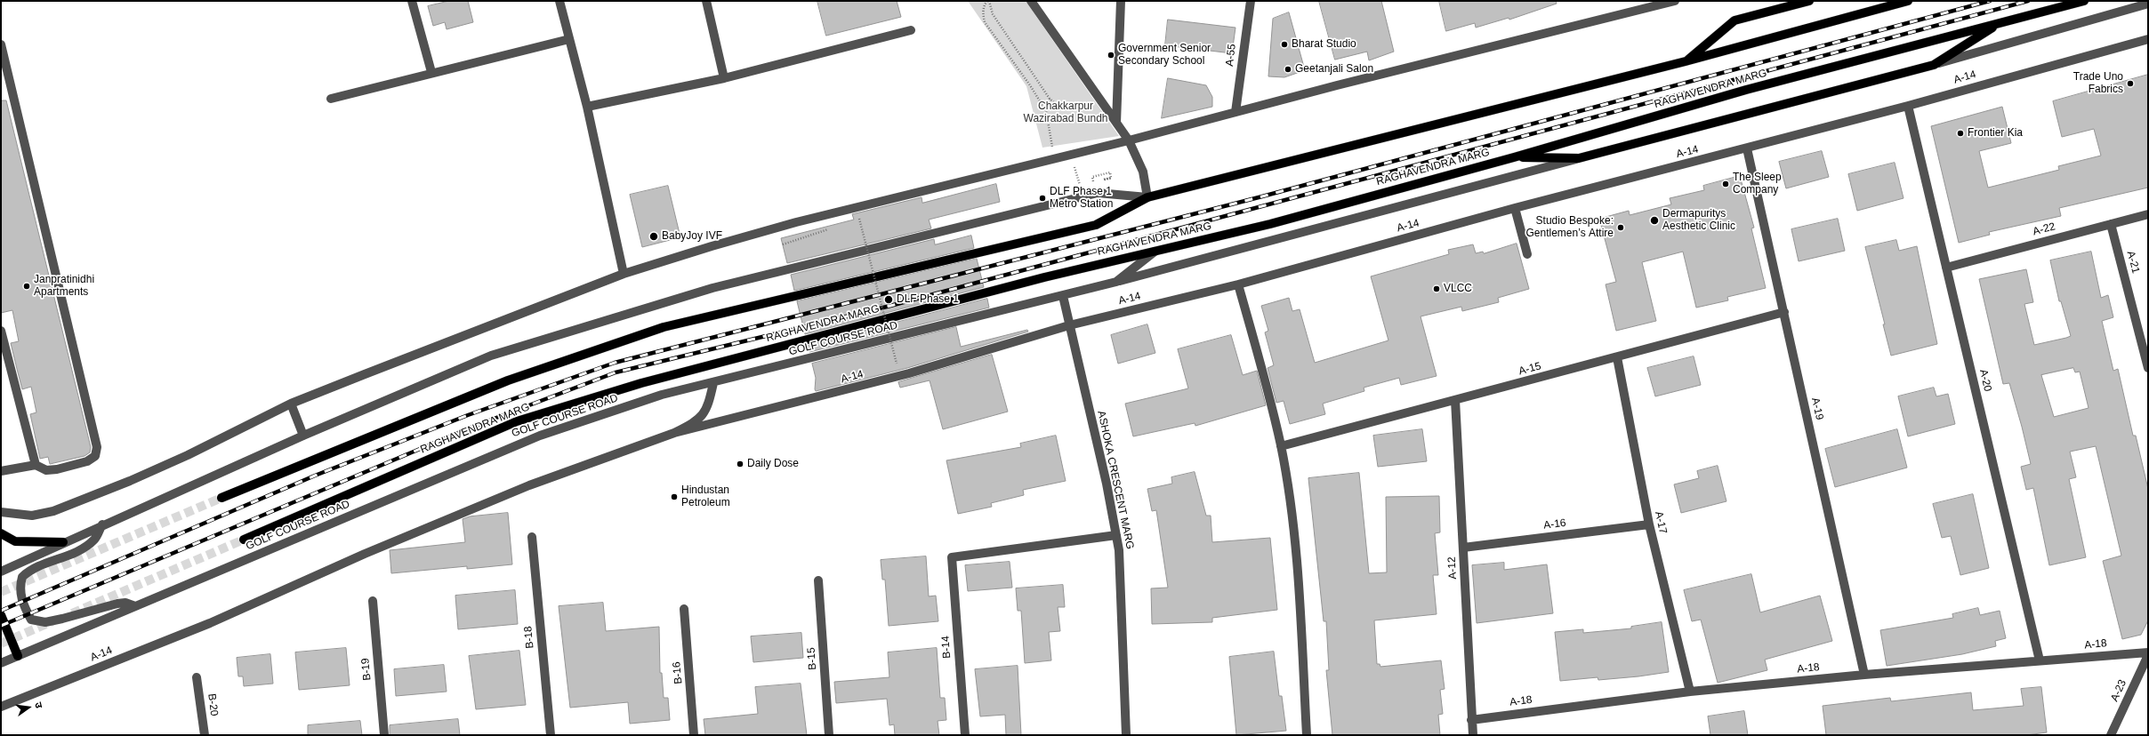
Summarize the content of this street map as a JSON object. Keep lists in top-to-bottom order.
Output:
{
  "streets": {
    "main road": ["RAGHAVENDRA MARG"],
    "street": [
      "A-55",
      "A-14",
      "A-22",
      "A-21",
      "GOLF COURSE ROAD",
      "A-15",
      "A-20",
      "A-19",
      "ASHOKA CRESCENT MARG",
      "A-17",
      "A-16",
      "A-12",
      "B-18",
      "A-18",
      "B-14",
      "B-15",
      "B-19",
      "B-16",
      "A-23",
      "B-20"
    ]
  },
  "crossings": [
    ["A-14", "A-20"],
    ["A-14", "A-19"],
    ["A-14", "ASHOKA CRESCENT MARG"],
    ["RAGHAVENDRA MARG", "GOLF COURSE ROAD"],
    ["A-22", "A-21"],
    ["A-22", "A-20"],
    ["GOLF COURSE ROAD", "ASHOKA CRESCENT MARG"],
    ["A-15", "A-19"],
    ["A-15", "A-17"],
    ["A-15", "A-12"],
    ["A-20", "A-18"],
    ["A-19", "A-18"],
    ["ASHOKA CRESCENT MARG", "B-14"],
    ["A-17", "A-16"],
    ["A-17", "A-18"],
    ["A-16", "A-12"],
    ["A-12", "A-18"]
  ],
  "parks": ["Chakkarpur Wazirabad Bundh"],
  "places": [
    "Bharat Studio",
    "Government Senior Secondary School",
    "Geetanjali Salon",
    "Trade Uno Fabrics",
    "Frontier Kia",
    "The Sleep Company",
    "DLF Phase 1 Metro Station",
    "Dermapuritys Aesthetic Clinic",
    "Studio Bespoke: Gentlemen’s Attire",
    "BabyJoy IVF",
    "Janpratinidhi Apartments",
    "VLCC",
    "DLF Phase 1",
    "Daily Dose",
    "Hindustan Petroleum"
  ],
  "north": "right"
}
